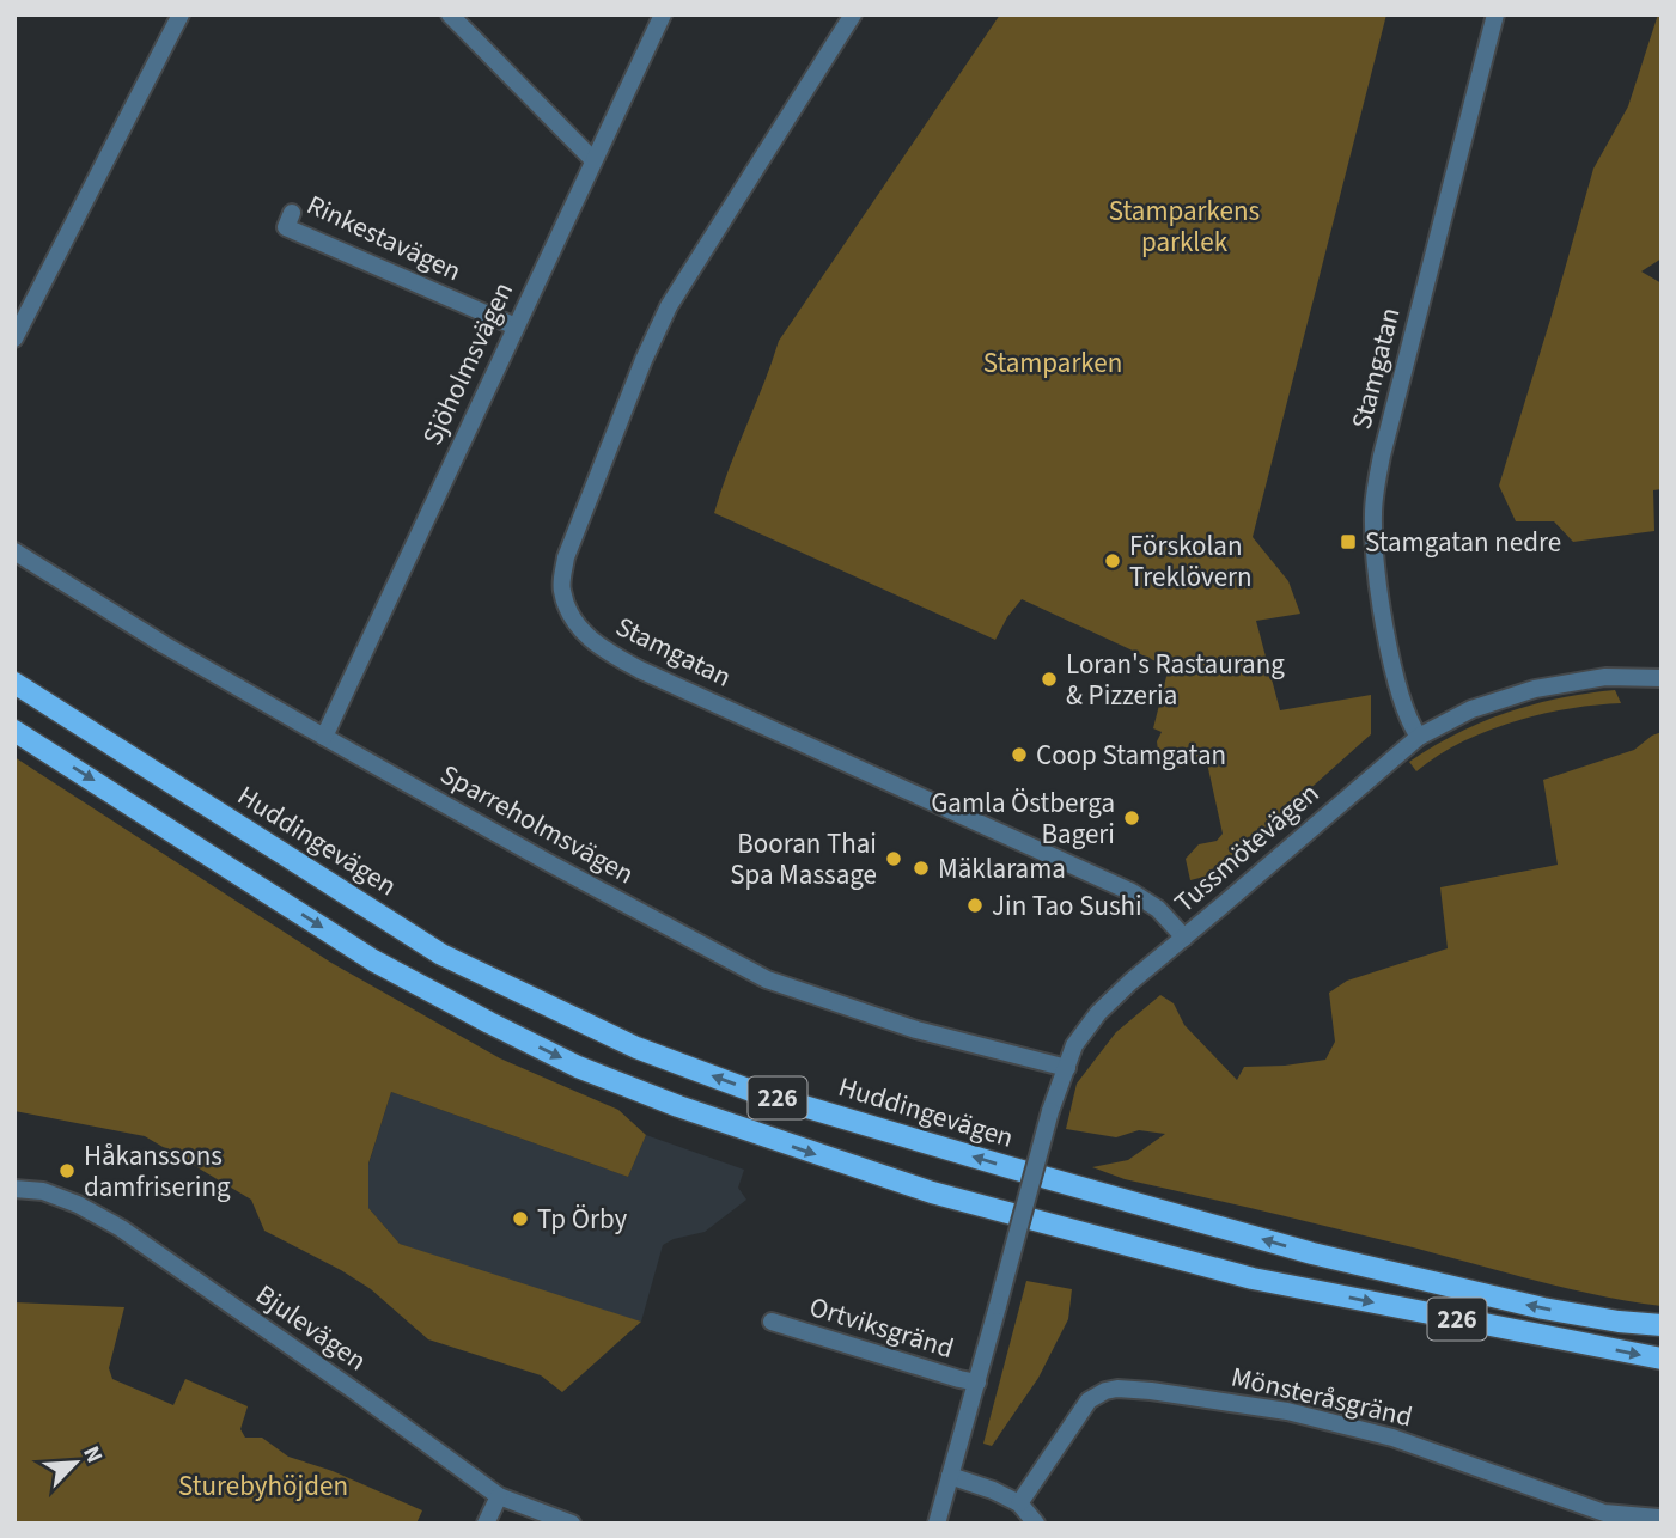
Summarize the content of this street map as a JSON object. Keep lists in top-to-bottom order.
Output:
{
  "streets": {
    "main road": ["Huddingevägen", "226"],
    "street": [
      "Rinkestavägen",
      "Sjöholmsvägen",
      "Stamgatan",
      "Sparreholmsvägen",
      "Tussmötevägen",
      "Bjulevägen",
      "Ortviksgränd",
      "Mönsteråsgränd"
    ]
  },
  "crossings": [
    ["Rinkestavägen", "Sjöholmsvägen"],
    ["Sjöholmsvägen", "Sparreholmsvägen"],
    ["Stamgatan", "Tussmötevägen"],
    ["Sparreholmsvägen", "Tussmötevägen"],
    ["Tussmötevägen", "Ortviksgränd"]
  ],
  "parks": ["Stamparkens parklek", "Stamparken", "Sturebyhöjden"],
  "places": {
    "transit": ["Stamgatan nedre"],
    "other": [
      "Förskolan Treklövern",
      "Loran's Rastaurang & Pizzeria",
      "Coop Stamgatan",
      "Gamla Östberga Bageri",
      "Booran Thai Spa Massage",
      "Mäklarama",
      "Jin Tao Sushi",
      "Håkanssons damfrisering",
      "Tp Örby"
    ]
  },
  "north": "top right"
}
